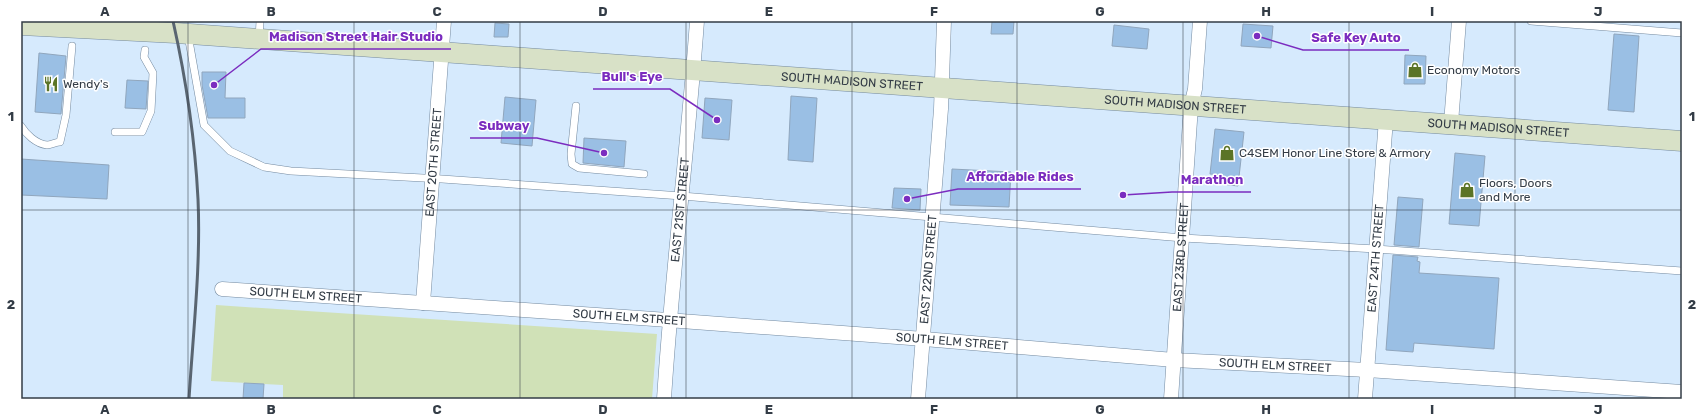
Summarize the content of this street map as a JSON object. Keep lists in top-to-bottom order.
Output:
{
  "streets": {
    "main road": ["SOUTH MADISON STREET"],
    "street": [
      "EAST 20TH STREET",
      "EAST 21ST STREET",
      "EAST 23RD STREET",
      "EAST 24TH STREET",
      "EAST 22ND STREET",
      "SOUTH ELM STREET"
    ]
  },
  "crossings": [
    ["SOUTH MADISON STREET", "EAST 20TH STREET"],
    ["SOUTH MADISON STREET", "EAST 21ST STREET"],
    ["SOUTH MADISON STREET", "EAST 23RD STREET"],
    ["SOUTH MADISON STREET", "EAST 24TH STREET"],
    ["SOUTH MADISON STREET", "EAST 22ND STREET"],
    ["EAST 20TH STREET", "SOUTH ELM STREET"],
    ["EAST 21ST STREET", "SOUTH ELM STREET"],
    ["EAST 23RD STREET", "SOUTH ELM STREET"],
    ["EAST 24TH STREET", "SOUTH ELM STREET"],
    ["EAST 22ND STREET", "SOUTH ELM STREET"]
  ],
  "places": {
    "other": [
      "Safe Key Auto",
      "Madison Street Hair Studio",
      "Bull's Eye",
      "Subway",
      "Marathon",
      "Affordable Rides"
    ],
    "shop": ["Economy Motors", "C4SEM Honor Line Store & Armory", "Floors, Doors and More"],
    "restaurant": ["Wendy's"]
  },
  "grid": {
    "columns": [
      "A",
      "B",
      "C",
      "D",
      "E",
      "F",
      "G",
      "H",
      "I",
      "J"
    ],
    "rows": ["1", "2"]
  }
}
